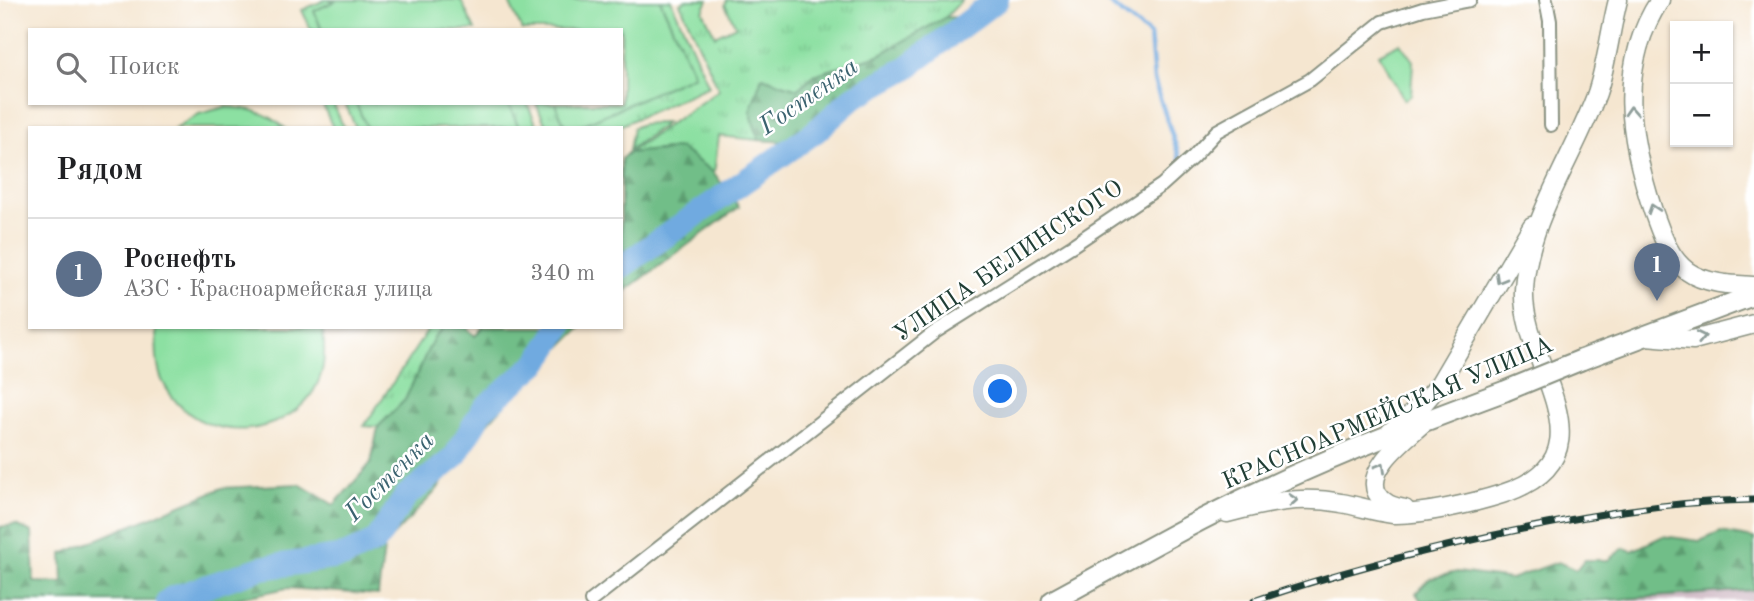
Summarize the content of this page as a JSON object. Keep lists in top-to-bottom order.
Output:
{
  "streets": {
    "main road": ["КРАСНОАРМЕЙСКАЯ УЛИЦА"],
    "street": ["УЛИЦА БЕЛИНСКОГО"]
  },
  "water": ["Гостенка"],
  "page": {
    "map_buttons": ["+", "−"],
    "search": "Поиск",
    "heading": "Рядом",
    "list": [
      {
        "mark": "1",
        "name": "Роснефть",
        "note": "АЗС · Красноармейская улица",
        "value": "340 m"
      }
    ],
    "pins": "1"
  }
}
